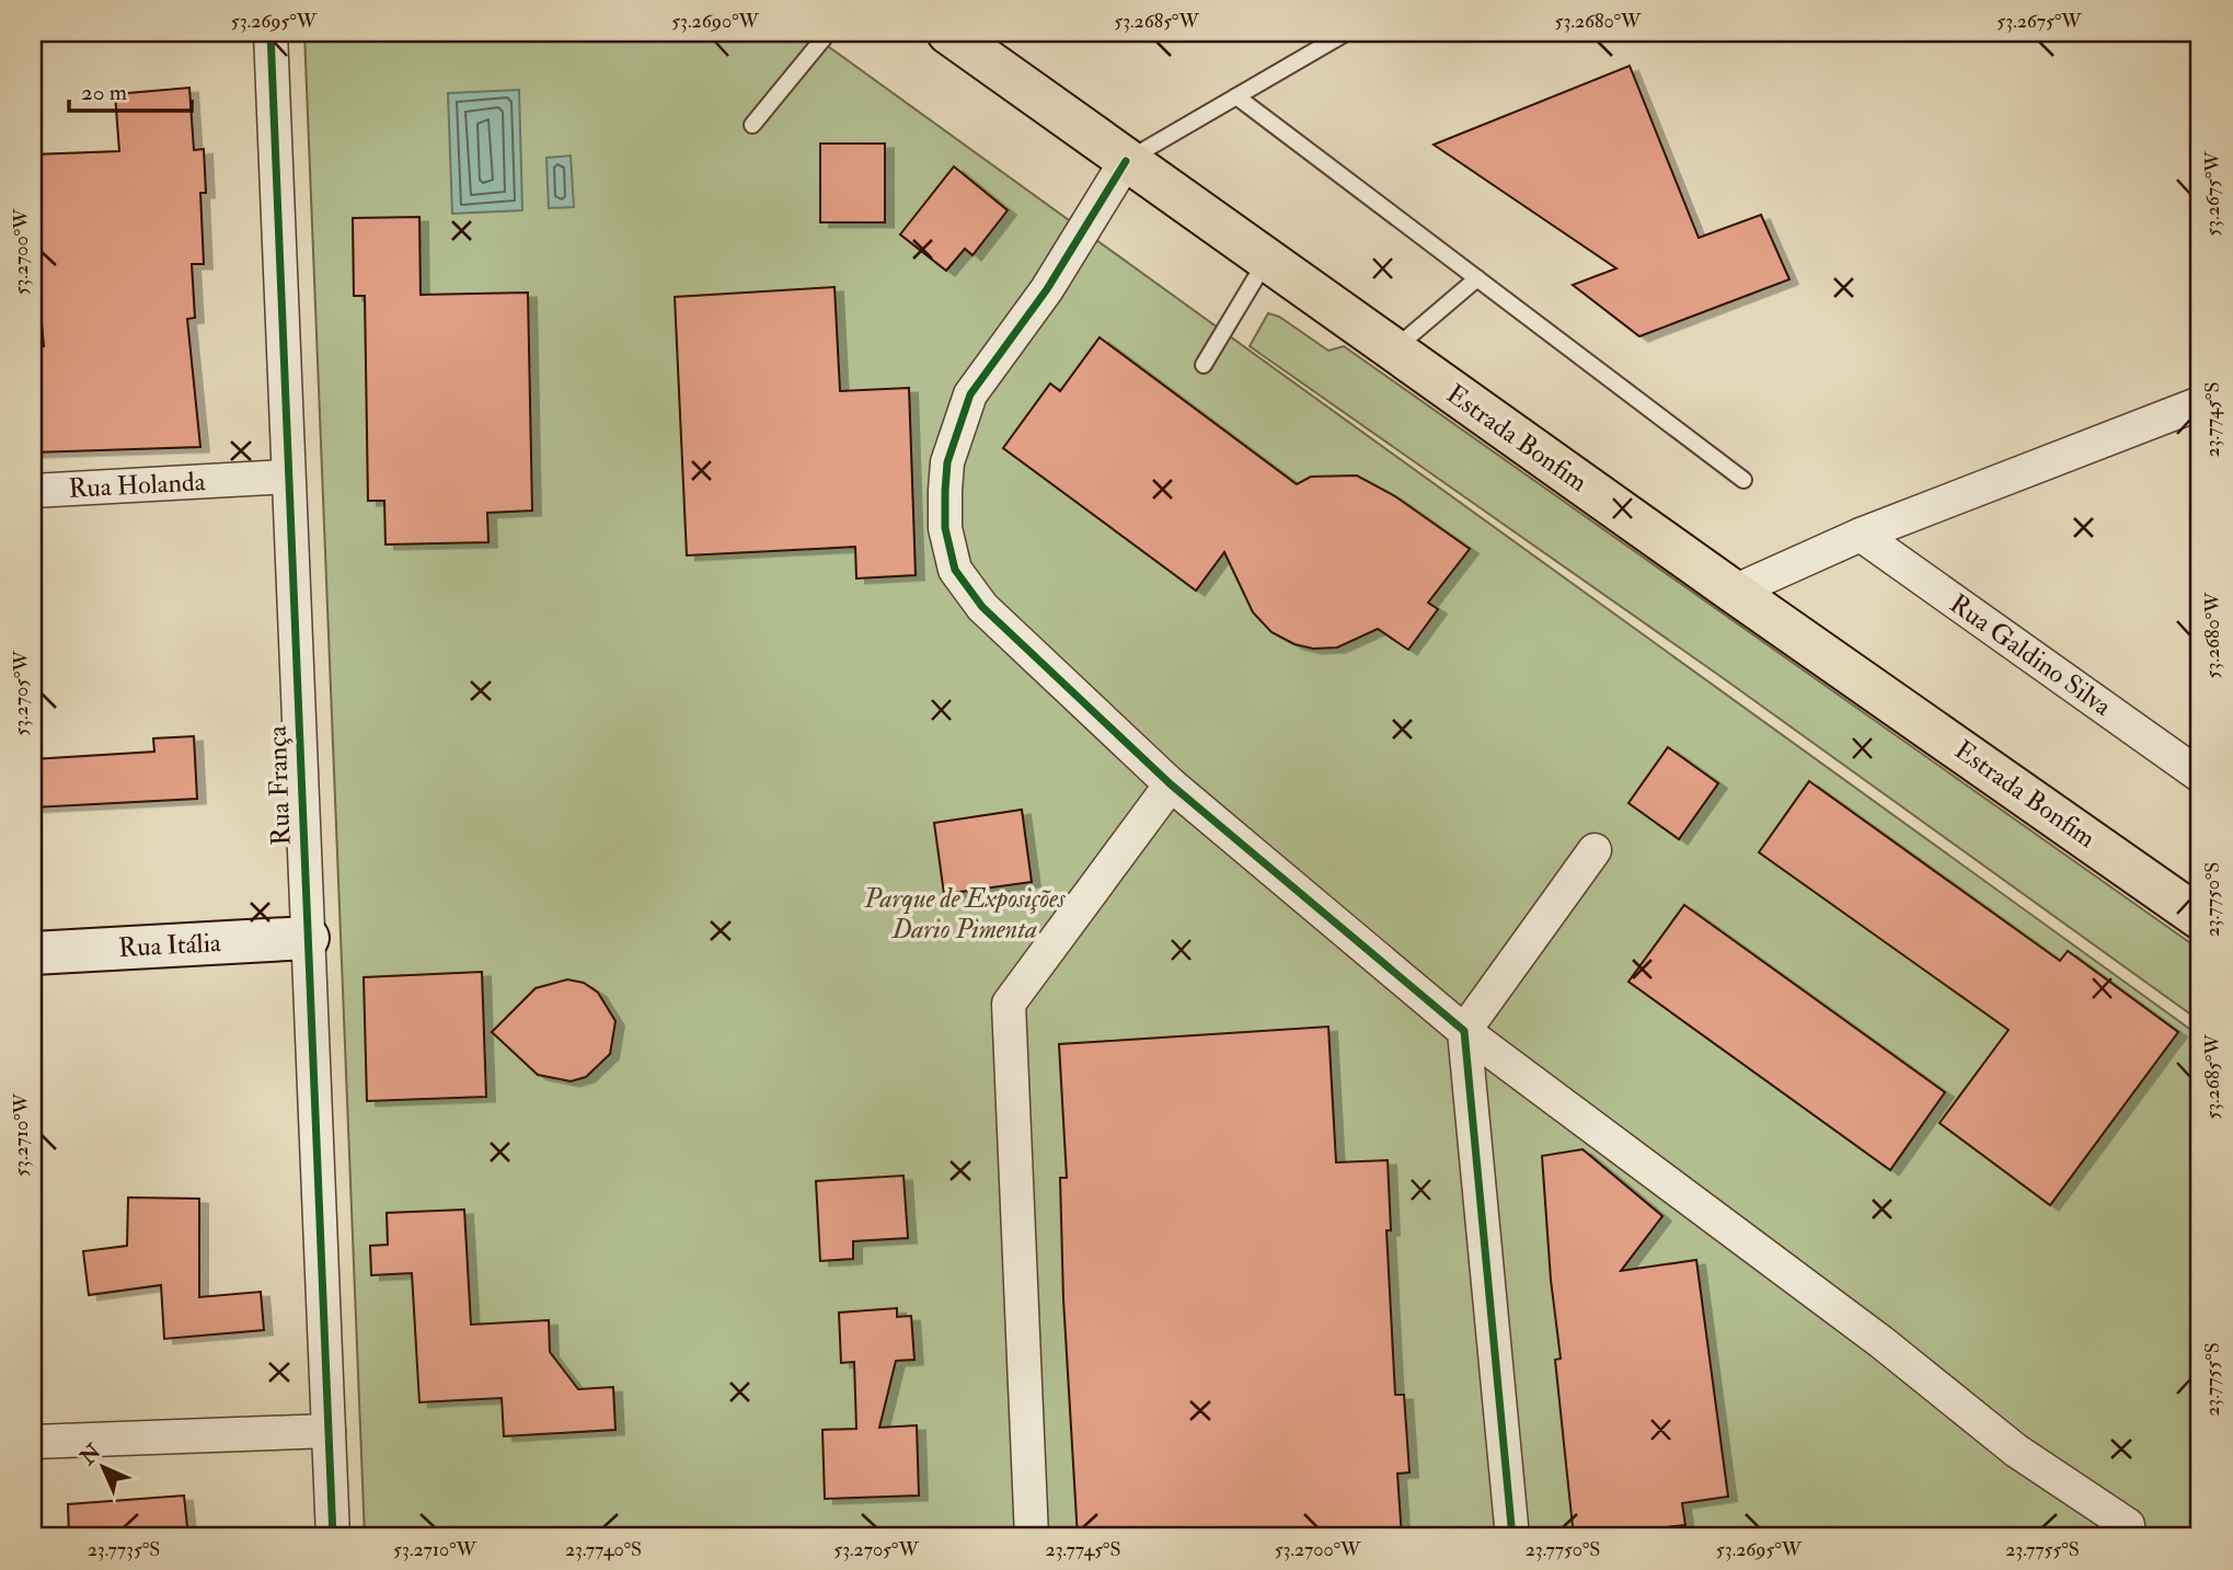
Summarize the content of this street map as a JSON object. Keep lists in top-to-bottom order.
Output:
{
  "streets": {
    "main road": ["Estrada Bonfim"],
    "street": [
      "Rua Holanda",
      "Rua Galdino Silva",
      "Rua França",
      "Rua Itália"
    ]
  },
  "crossings": [
    ["Rua Holanda", "Rua França"],
    ["Rua França", "Rua Itália"]
  ],
  "parks": ["Parque de Exposições Dario Pimenta"],
  "scale_bar": "20 m",
  "north": "top left",
  "coordinates": [
    "53.2695°W",
    "53.2690°W",
    "53.2685°W",
    "53.2680°W",
    "53.2675°W",
    "53.2700°W",
    "23.7745°S",
    "53.2705°W",
    "23.7750°S",
    "53.2710°W",
    "23.7755°S",
    "23.7735°S",
    "23.7740°S"
  ]
}
